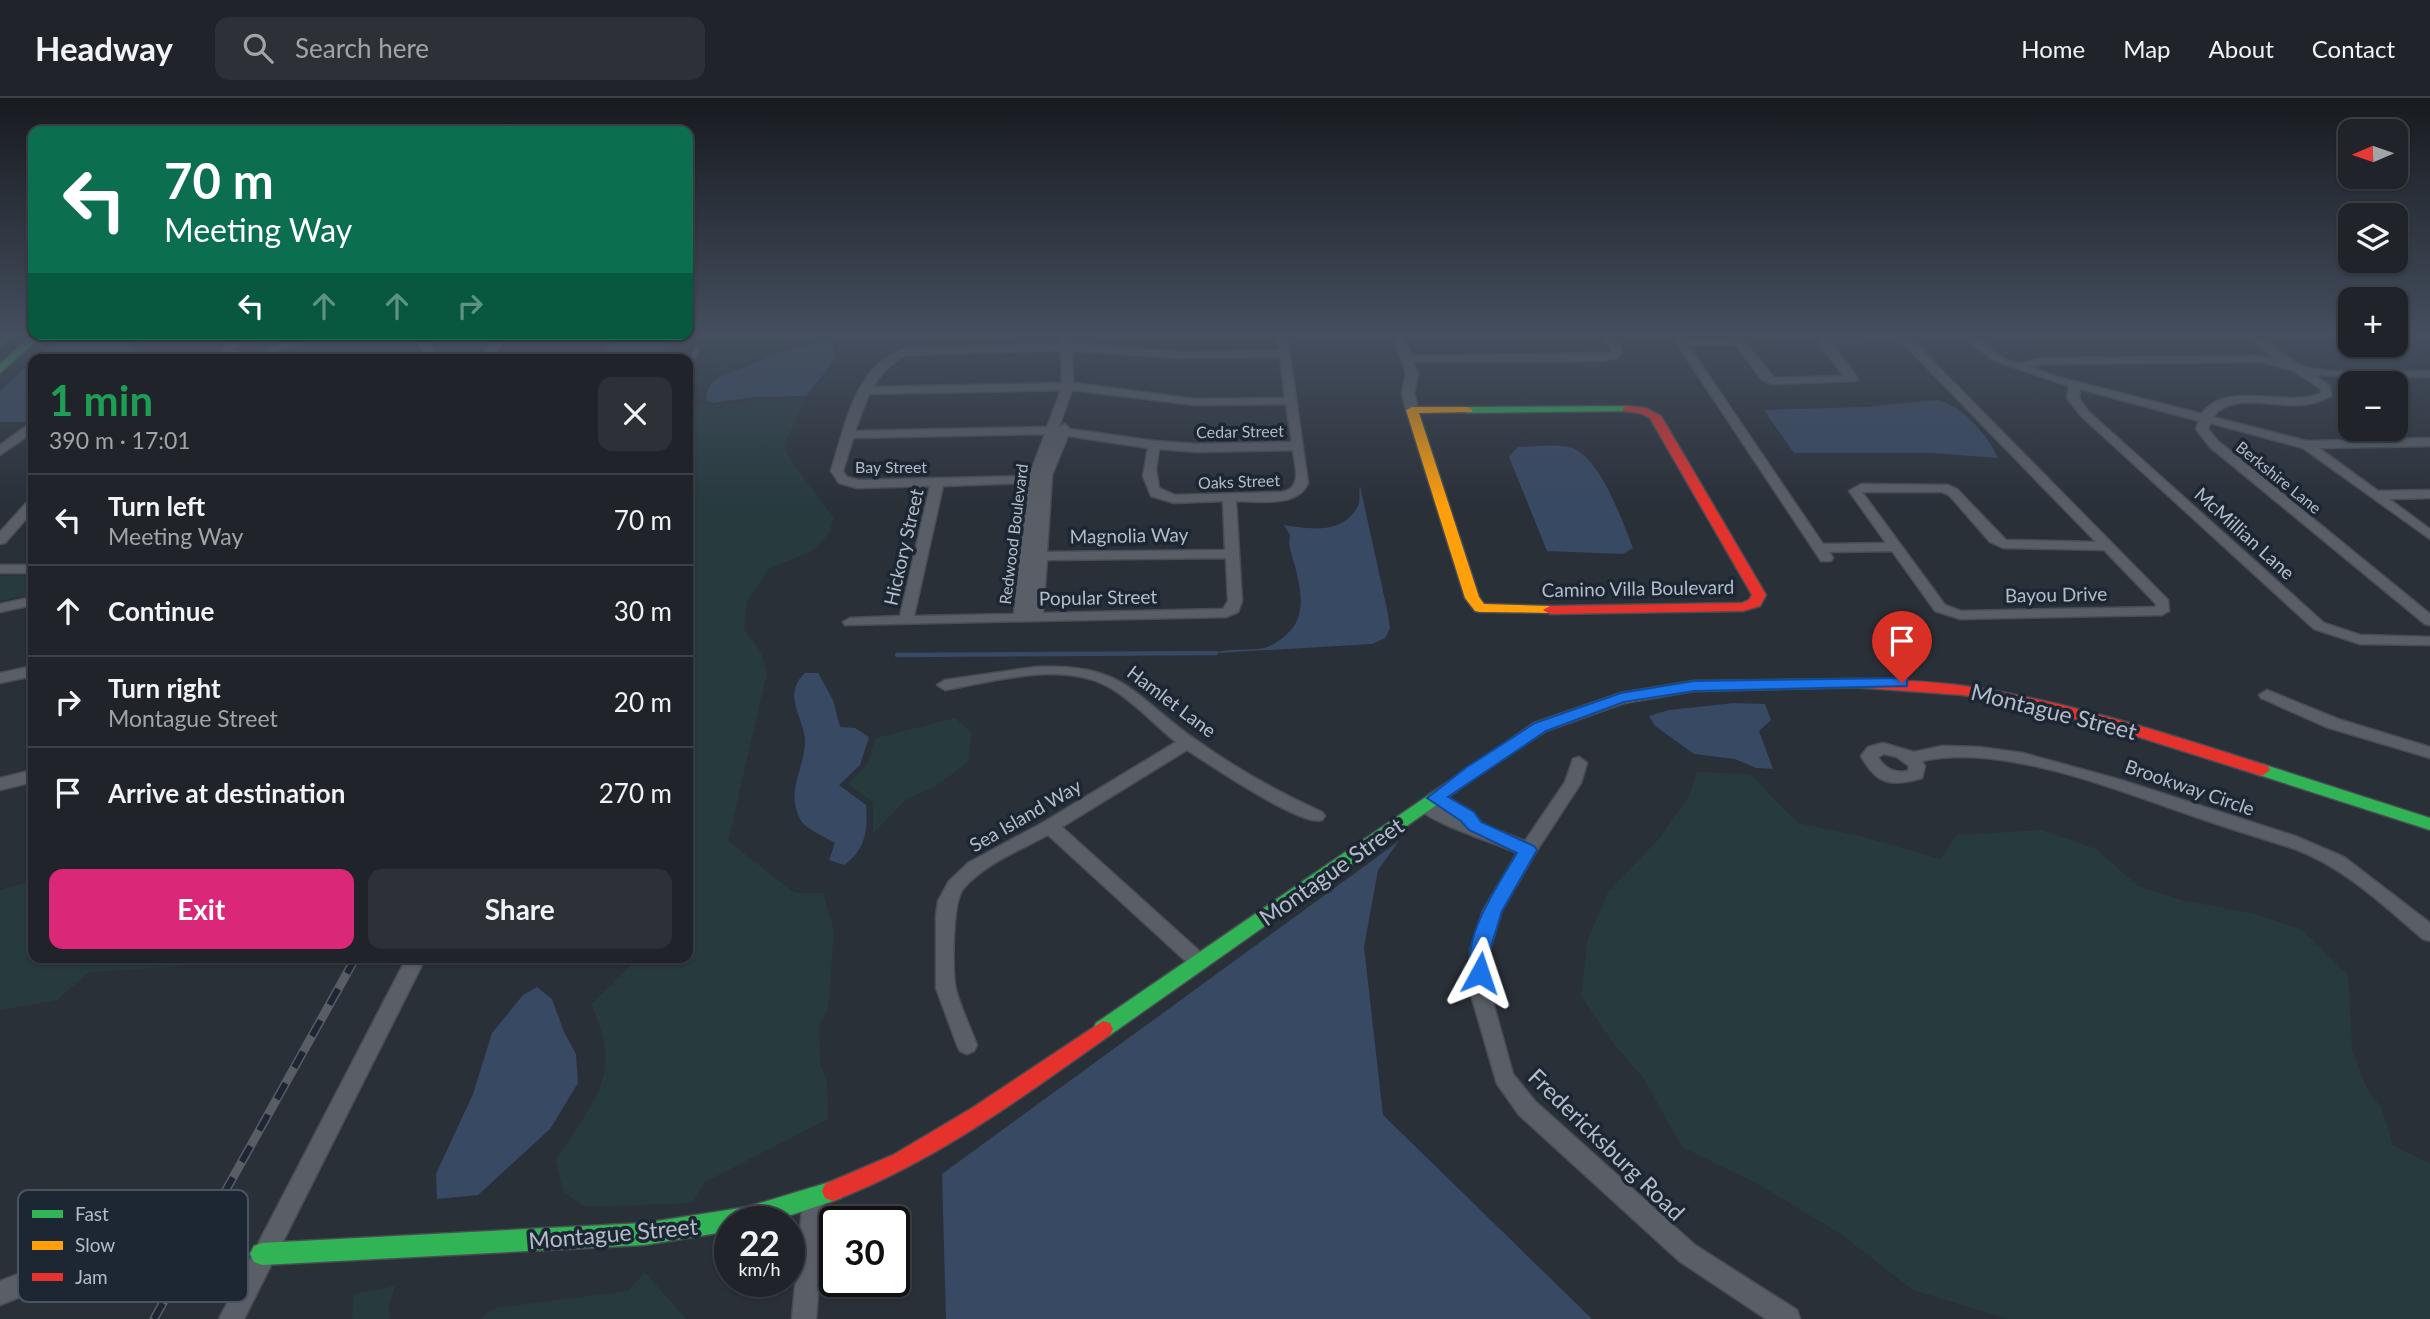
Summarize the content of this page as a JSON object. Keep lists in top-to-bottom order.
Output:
{
  "streets": {
    "street": [
      "Cedar Street",
      "Bay Street",
      "Berkshire Lane",
      "Oaks Street",
      "McMillian Lane",
      "Redwood Boulevard",
      "Magnolia Way",
      "Hickory Street",
      "Camino Villa Boulevard",
      "Bayou Drive",
      "Popular Street",
      "Hamlet Lane",
      "Montague Street",
      "Brookway Circle",
      "Sea Island Way",
      "Fredericksburg Road"
    ]
  },
  "crossings": [
    ["Cedar Street", "Bay Street"],
    ["Cedar Street", "Oaks Street"],
    ["Cedar Street", "Redwood Boulevard"],
    ["Bay Street", "Redwood Boulevard"],
    ["Bay Street", "Hickory Street"],
    ["Oaks Street", "Popular Street"],
    ["Redwood Boulevard", "Magnolia Way"],
    ["Redwood Boulevard", "Popular Street"],
    ["Magnolia Way", "Popular Street"],
    ["Hickory Street", "Popular Street"],
    ["Hamlet Lane", "Sea Island Way"]
  ],
  "legend": ["Fast", "Slow", "Jam"],
  "north": "left",
  "page": {
    "header": "Headway",
    "search": "Search here",
    "nav": [
      "Home",
      "Map",
      "About",
      "Contact"
    ],
    "map_buttons": ["+", "−"],
    "turn": ["70 m", "Meeting Way"],
    "heading": ["1 min", "390 m · 17:01"],
    "list": [
      {
        "name": "Turn left",
        "note": "Meeting Way",
        "value": "70 m"
      },
      {
        "name": "Continue",
        "value": "30 m"
      },
      {
        "name": "Turn right",
        "note": "Montague Street",
        "value": "20 m"
      },
      {
        "name": "Arrive at destination",
        "value": "270 m"
      }
    ],
    "buttons": ["Exit", "Share"],
    "speed": "22 km/h",
    "limit": "30"
  }
}
